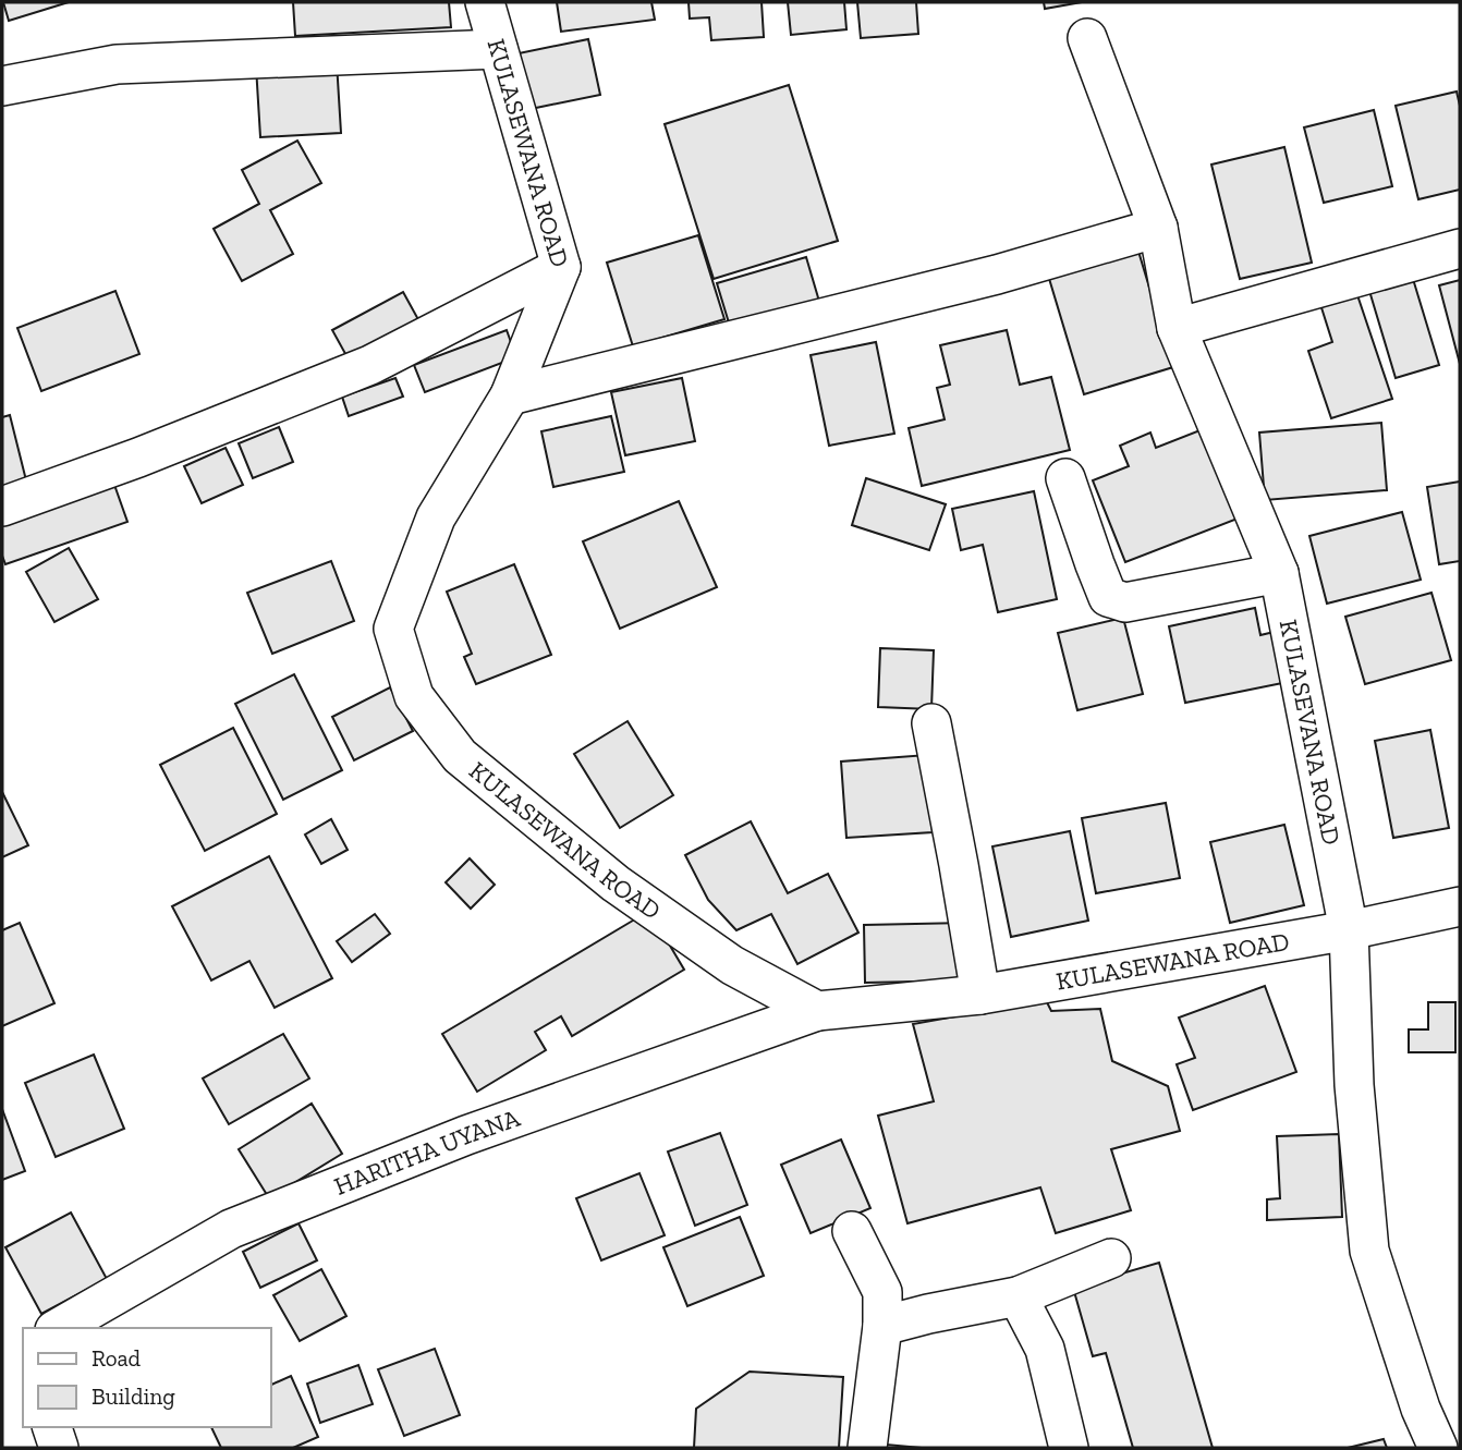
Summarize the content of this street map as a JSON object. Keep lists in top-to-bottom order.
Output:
{
  "streets": {
    "street": ["KULASEWANA ROAD", "KULASEVANA ROAD", "HARITHA UYANA"]
  },
  "crossings": [
    ["KULASEWANA ROAD", "KULASEVANA ROAD"],
    ["KULASEWANA ROAD", "HARITHA UYANA"]
  ],
  "legend": ["Road", "Building"]
}
